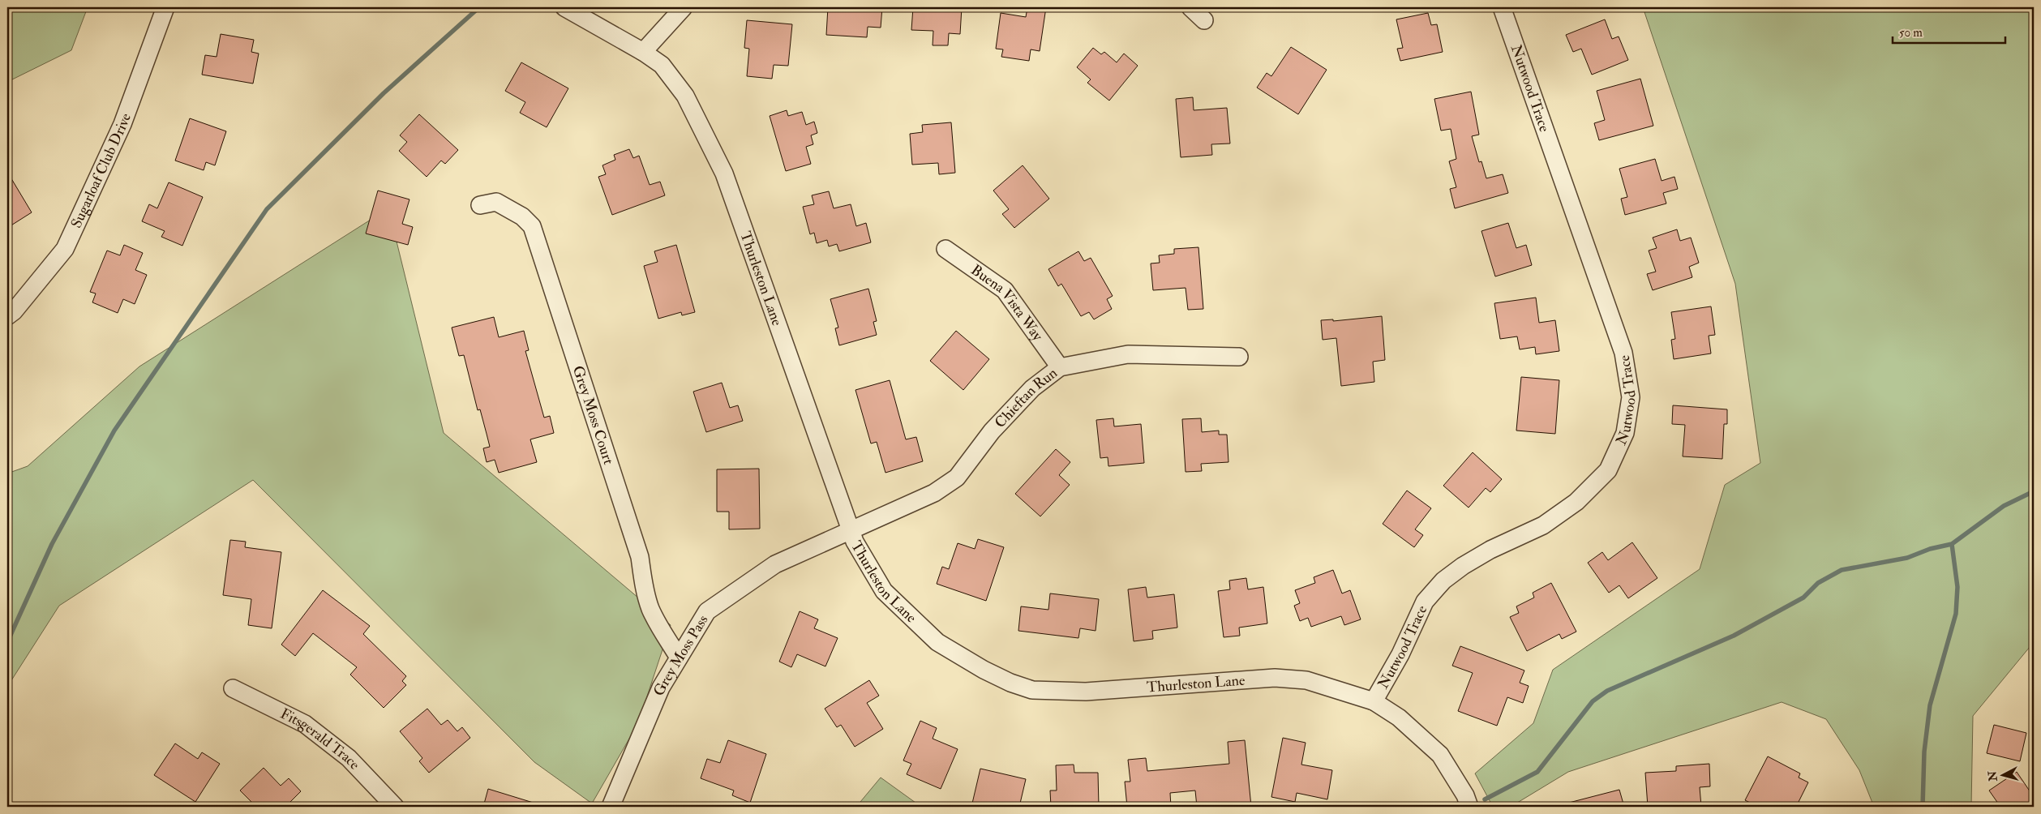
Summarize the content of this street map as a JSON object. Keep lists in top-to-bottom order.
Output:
{
  "streets": {
    "street": [
      "Nutwood Trace",
      "Sugarloaf Club Drive",
      "Thurleston Lane",
      "Buena Vista Way",
      "Chieftan Run",
      "Grey Moss Court",
      "Grey Moss Pass",
      "Fitsgerald Trace"
    ]
  },
  "crossings": [
    ["Nutwood Trace", "Thurleston Lane"],
    ["Thurleston Lane", "Chieftan Run"],
    ["Thurleston Lane", "Grey Moss Pass"],
    ["Buena Vista Way", "Chieftan Run"],
    ["Chieftan Run", "Grey Moss Pass"],
    ["Grey Moss Court", "Grey Moss Pass"]
  ],
  "scale_bar": "50 m",
  "north": "left"
}
